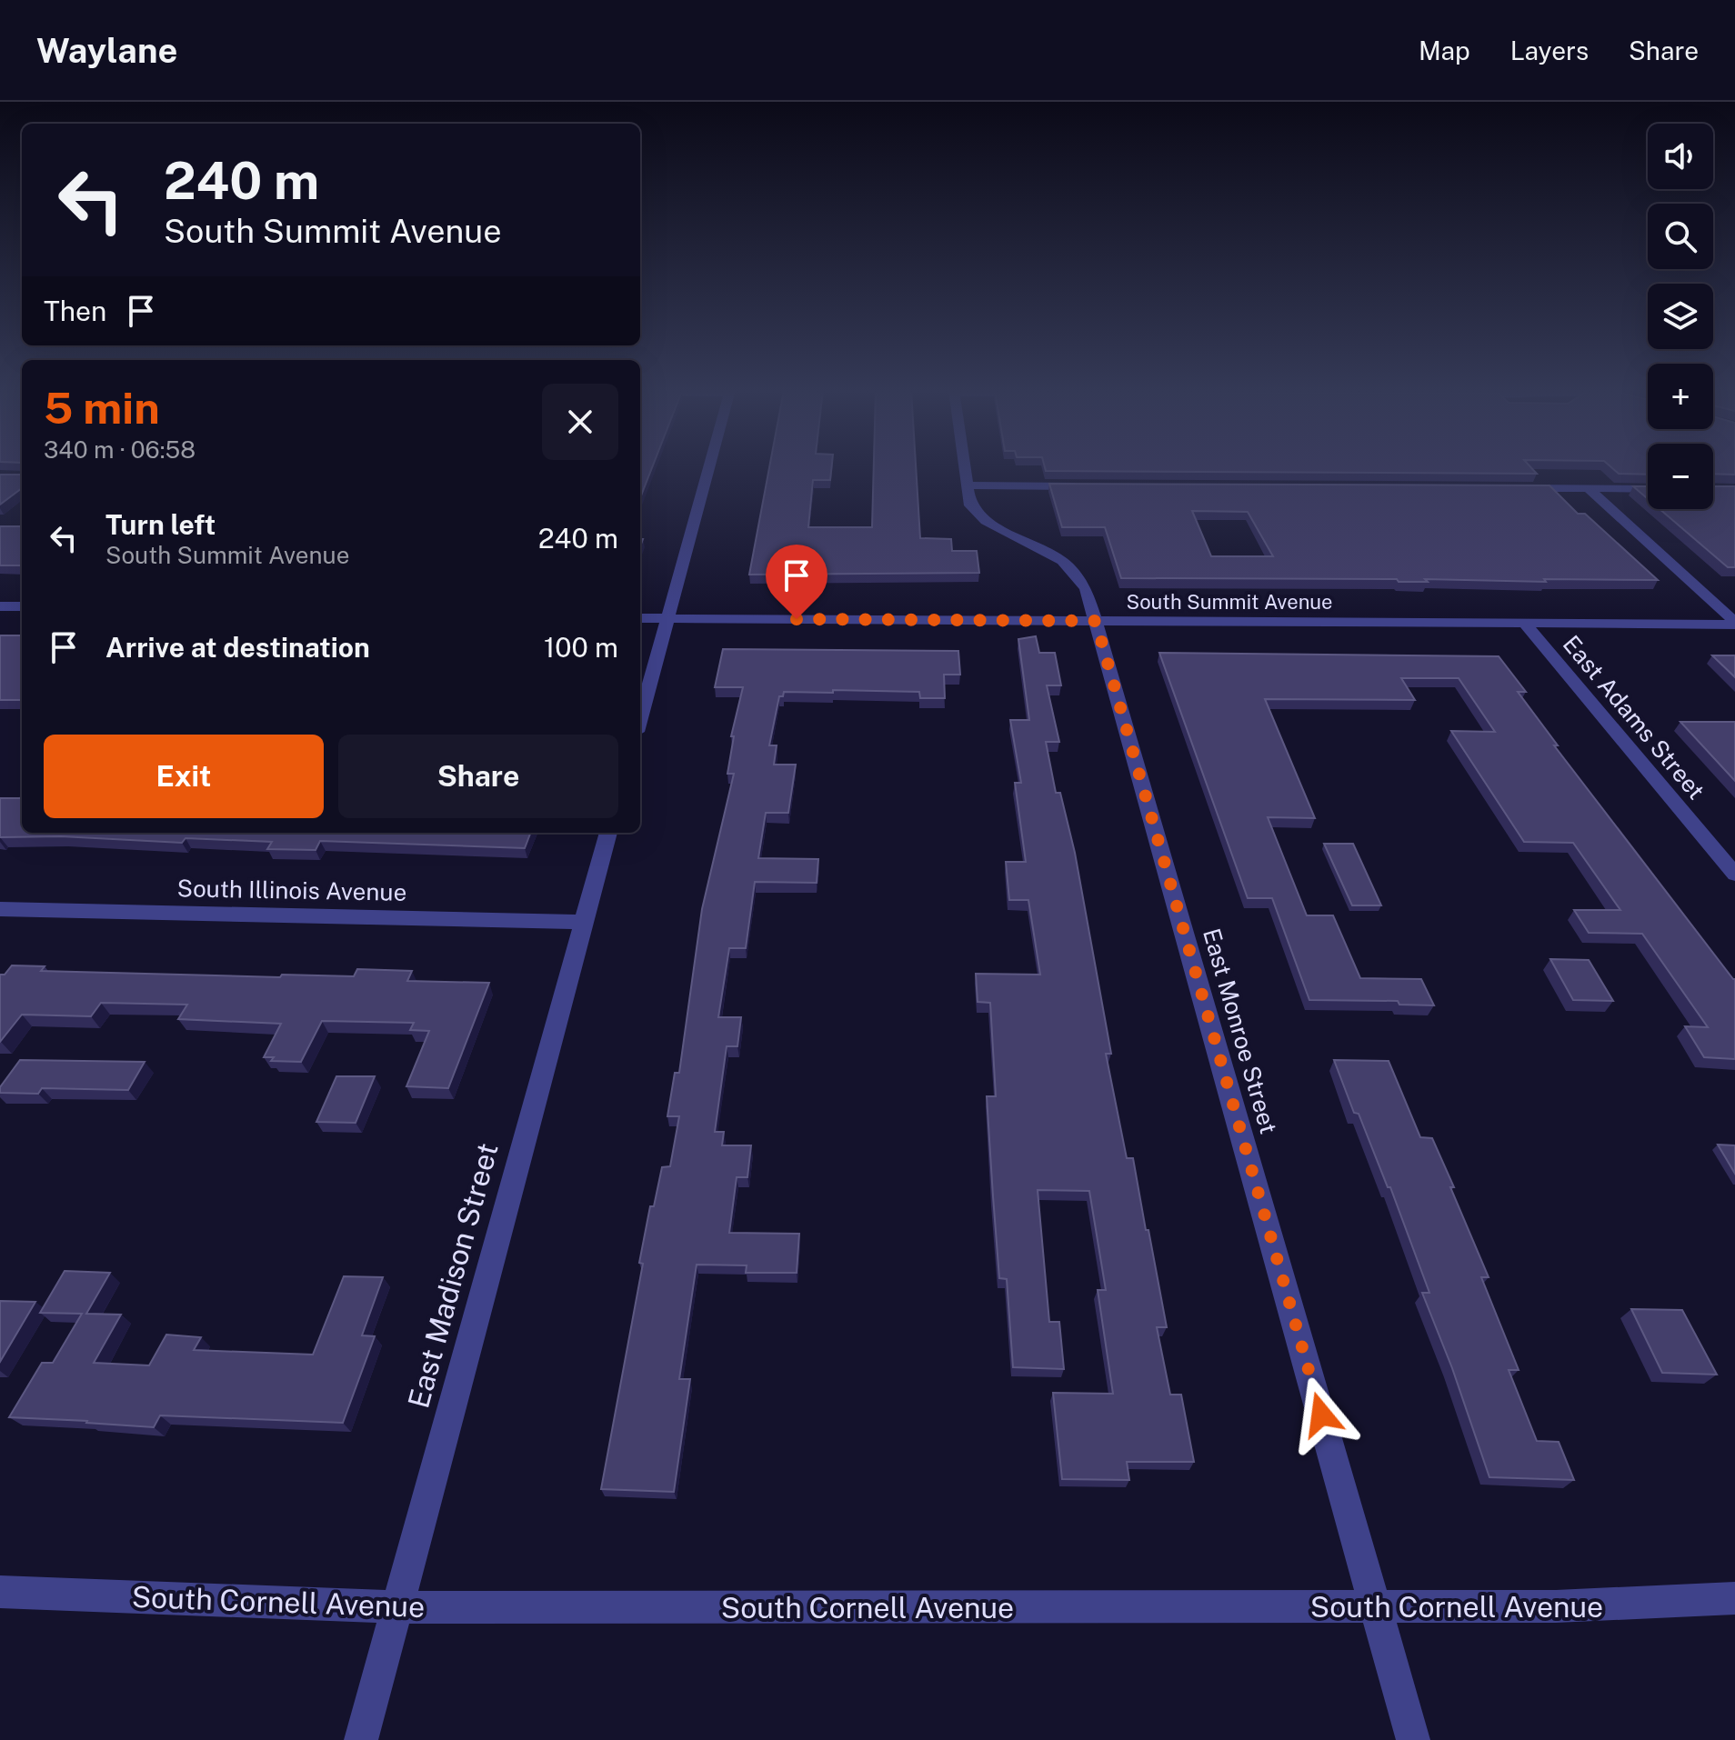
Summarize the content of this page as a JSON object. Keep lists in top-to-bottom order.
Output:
{
  "streets": {
    "street": [
      "South Summit Avenue",
      "East Adams Street",
      "South Illinois Avenue",
      "East Monroe Street",
      "East Madison Street",
      "South Cornell Avenue"
    ]
  },
  "crossings": [
    ["South Summit Avenue", "East Adams Street"],
    ["South Summit Avenue", "East Monroe Street"],
    ["South Illinois Avenue", "East Madison Street"],
    ["East Monroe Street", "South Cornell Avenue"],
    ["East Madison Street", "South Cornell Avenue"]
  ],
  "page": {
    "header": "Waylane",
    "nav": ["Map", "Layers", "Share"],
    "map_buttons": ["+", "−"],
    "turn": ["240 m", "South Summit Avenue"],
    "then": "Then",
    "heading": ["5 min", "340 m · 06:58"],
    "list": [
      {
        "name": "Turn left",
        "note": "South Summit Avenue",
        "value": "240 m"
      },
      {
        "name": "Arrive at destination",
        "value": "100 m"
      }
    ],
    "buttons": ["Exit", "Share"]
  }
}
